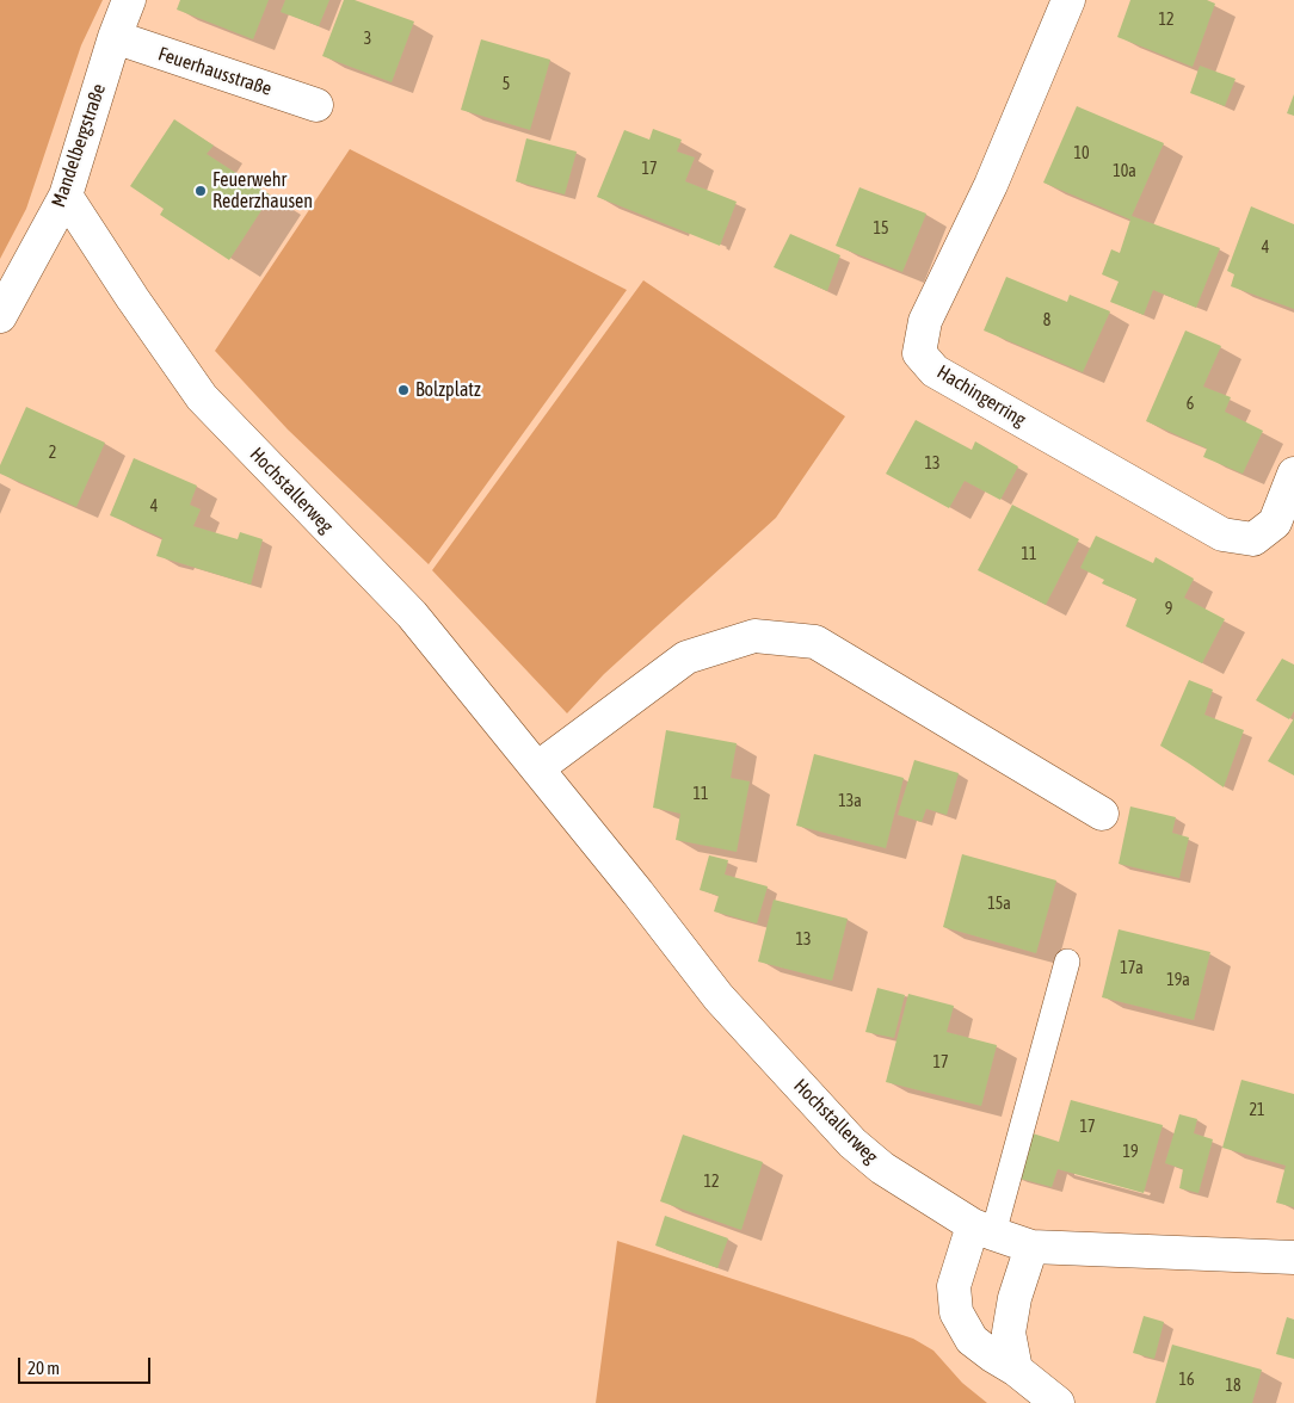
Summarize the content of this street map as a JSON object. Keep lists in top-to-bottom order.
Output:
{
  "streets": {
    "street": [
      "Feuerhausstraße",
      "Mandelbergstraße",
      "Hachingerring",
      "Hochstallerweg"
    ]
  },
  "crossings": [
    ["Feuerhausstraße", "Mandelbergstraße"],
    ["Mandelbergstraße", "Hochstallerweg"]
  ],
  "places": ["Feuerwehr Rederzhausen", "Bolzplatz"],
  "house_numbers": [
    "12",
    "3",
    "5",
    "10",
    "17",
    "10a",
    "15",
    "4",
    "8",
    "6",
    "2",
    "13",
    "4",
    "11",
    "9",
    "11",
    "13a",
    "15a",
    "13",
    "17a",
    "19a",
    "17",
    "21",
    "17",
    "19",
    "12",
    "16",
    "18"
  ],
  "scale_bar": "20 m"
}
